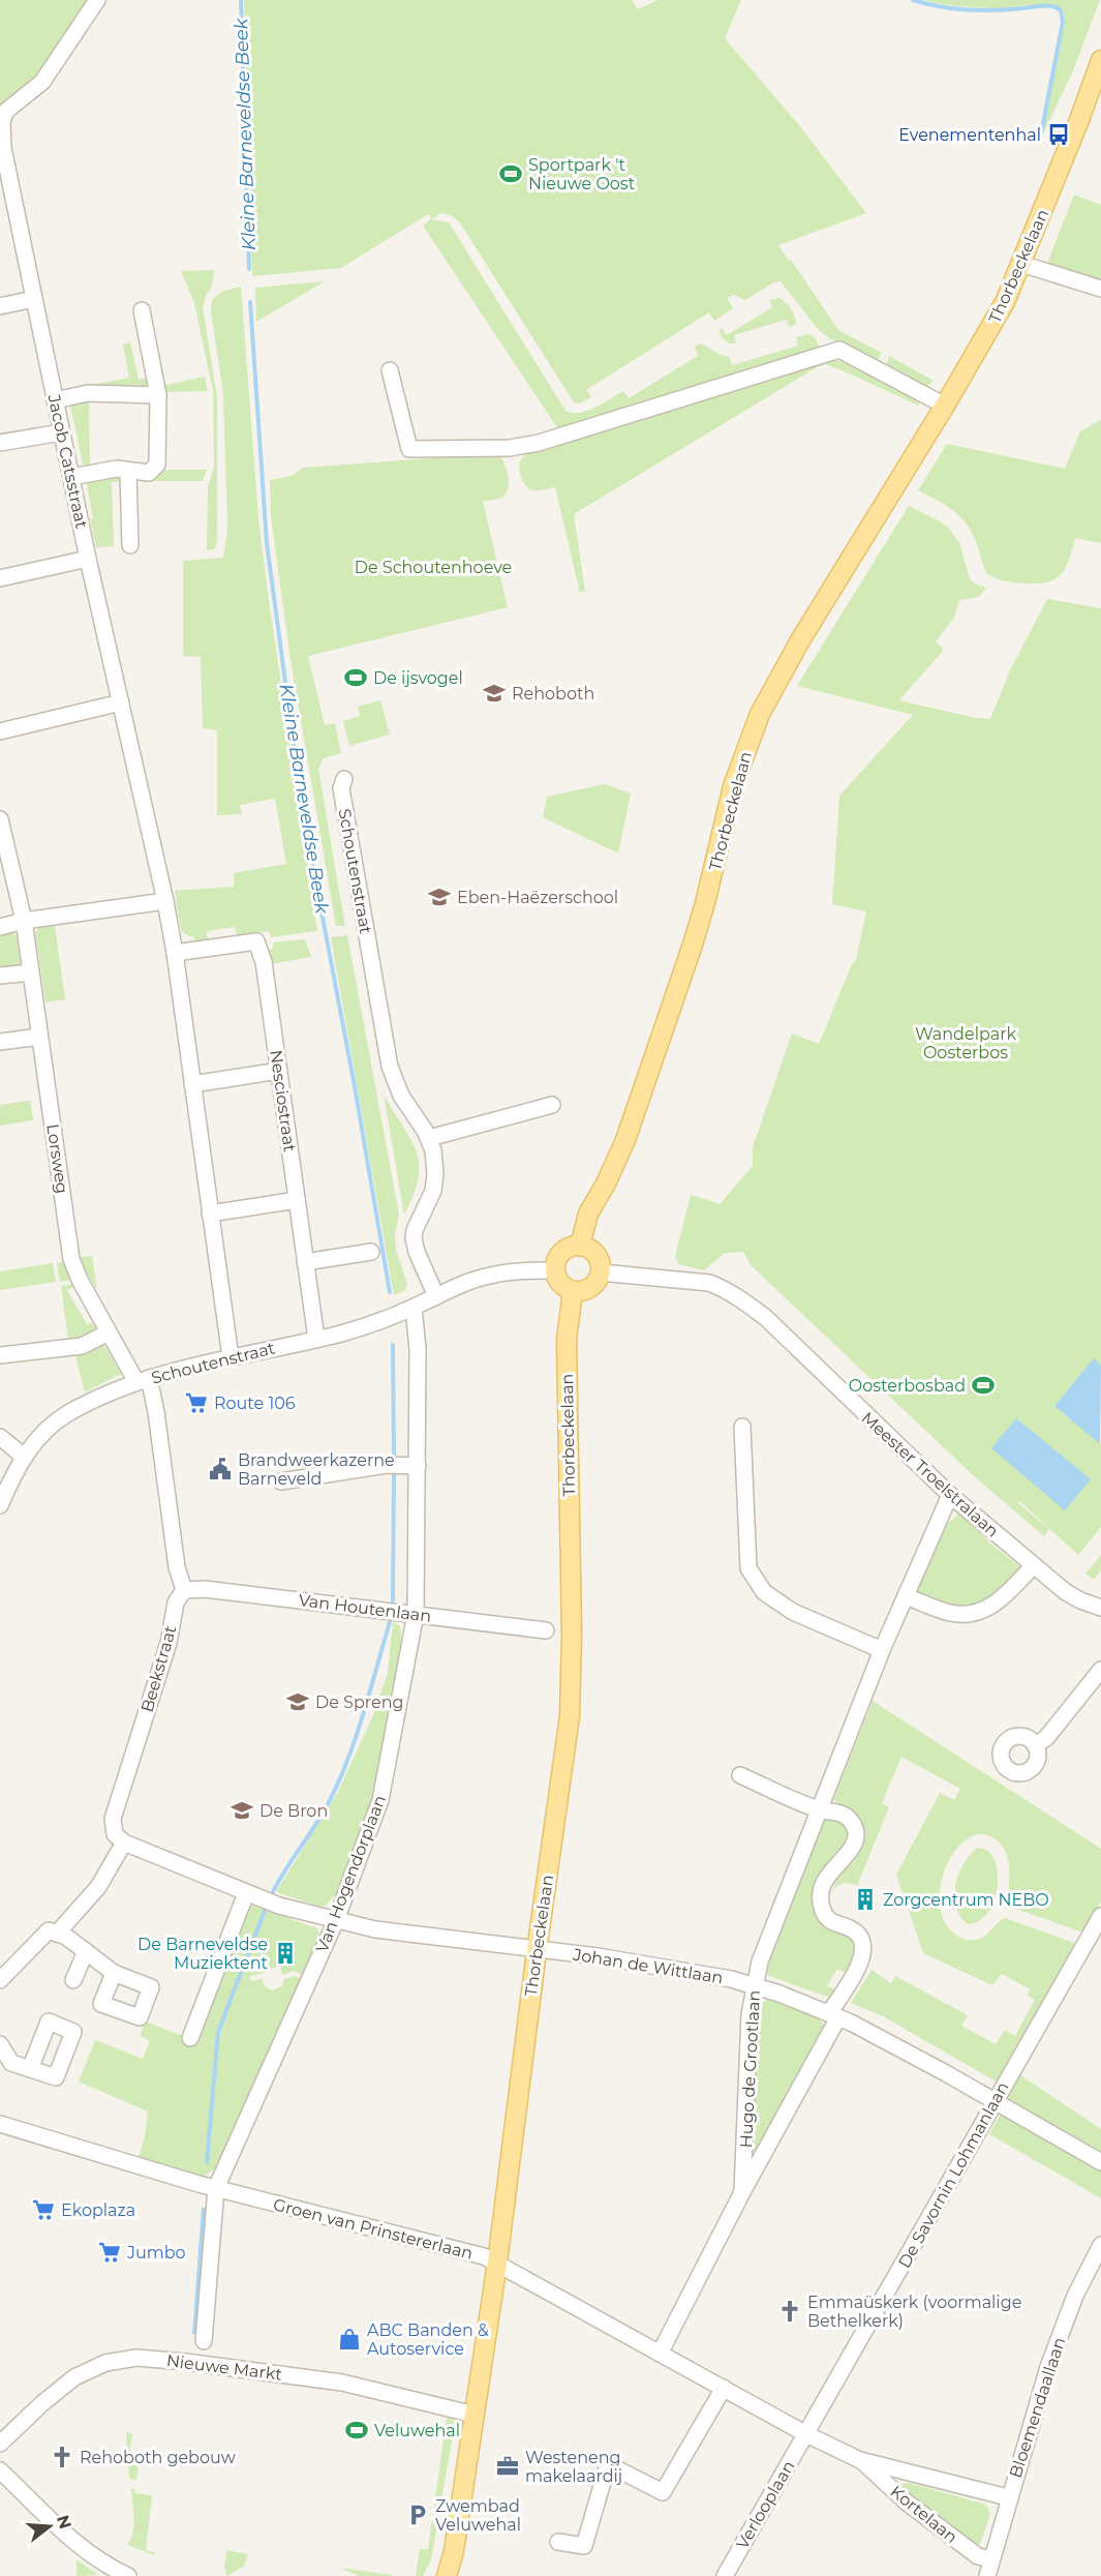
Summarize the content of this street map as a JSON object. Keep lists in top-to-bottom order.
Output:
{
  "streets": {
    "main road": ["Thorbeckelaan"],
    "street": [
      "Jacob Catsstraat",
      "Schoutenstraat",
      "Nesciostraat",
      "Lorsweg",
      "Meester Troelstralaan",
      "Van Houtenlaan",
      "Beekstraat",
      "Van Hogendorplaan",
      "Johan de Wittlaan",
      "Hugo de Grootlaan",
      "De Savornin Lohmanlaan",
      "Groen van Prinstererlaan",
      "Nieuwe Markt",
      "Bloemendaallaan",
      "Verlooplaan",
      "Kortelaan"
    ]
  },
  "crossings": [
    ["Thorbeckelaan", "Schoutenstraat"],
    ["Thorbeckelaan", "Meester Troelstralaan"],
    ["Thorbeckelaan", "Johan de Wittlaan"],
    ["Thorbeckelaan", "Groen van Prinstererlaan"],
    ["Thorbeckelaan", "Nieuwe Markt"],
    ["Jacob Catsstraat", "Schoutenstraat"],
    ["Jacob Catsstraat", "Nesciostraat"],
    ["Schoutenstraat", "Nesciostraat"],
    ["Schoutenstraat", "Lorsweg"],
    ["Schoutenstraat", "Meester Troelstralaan"],
    ["Schoutenstraat", "Van Hogendorplaan"],
    ["Meester Troelstralaan", "Hugo de Grootlaan"],
    ["Van Houtenlaan", "Beekstraat"],
    ["Van Houtenlaan", "Van Hogendorplaan"],
    ["Beekstraat", "Johan de Wittlaan"],
    ["Van Hogendorplaan", "Johan de Wittlaan"],
    ["Van Hogendorplaan", "Groen van Prinstererlaan"],
    ["Johan de Wittlaan", "Hugo de Grootlaan"],
    ["Johan de Wittlaan", "De Savornin Lohmanlaan"],
    ["Hugo de Grootlaan", "Groen van Prinstererlaan"],
    ["De Savornin Lohmanlaan", "Groen van Prinstererlaan"],
    ["De Savornin Lohmanlaan", "Verlooplaan"],
    ["De Savornin Lohmanlaan", "Kortelaan"],
    ["Groen van Prinstererlaan", "Verlooplaan"],
    ["Groen van Prinstererlaan", "Kortelaan"],
    ["Bloemendaallaan", "Kortelaan"],
    ["Verlooplaan", "Kortelaan"]
  ],
  "water": ["Kleine Barneveldse Beek"],
  "parks": ["De Schoutenhoeve", "Wandelpark Oosterbos"],
  "places": {
    "bus stop": ["Evenementenhal"],
    "sports": [
      "Sportpark 't Nieuwe Oost",
      "De ijsvogel",
      "Oosterbosbad",
      "Veluwehal"
    ],
    "school or university": [
      "Rehoboth",
      "Eben-Haëzerschool",
      "De Spreng",
      "De Bron"
    ],
    "supermarket": ["Route 106", "Ekoplaza", "Jumbo"],
    "public building": ["Brandweerkazerne Barneveld"],
    "building": ["Zorgcentrum NEBO", "De Barneveldse Muziektent"],
    "church": ["Emmaüskerk (voormalige Bethelkerk)", "Rehoboth gebouw"],
    "shop": ["ABC Banden & Autoservice"],
    "office": ["Westeneng makelaardij"],
    "parking": ["Zwembad Veluwehal"]
  },
  "north": "right"
}
